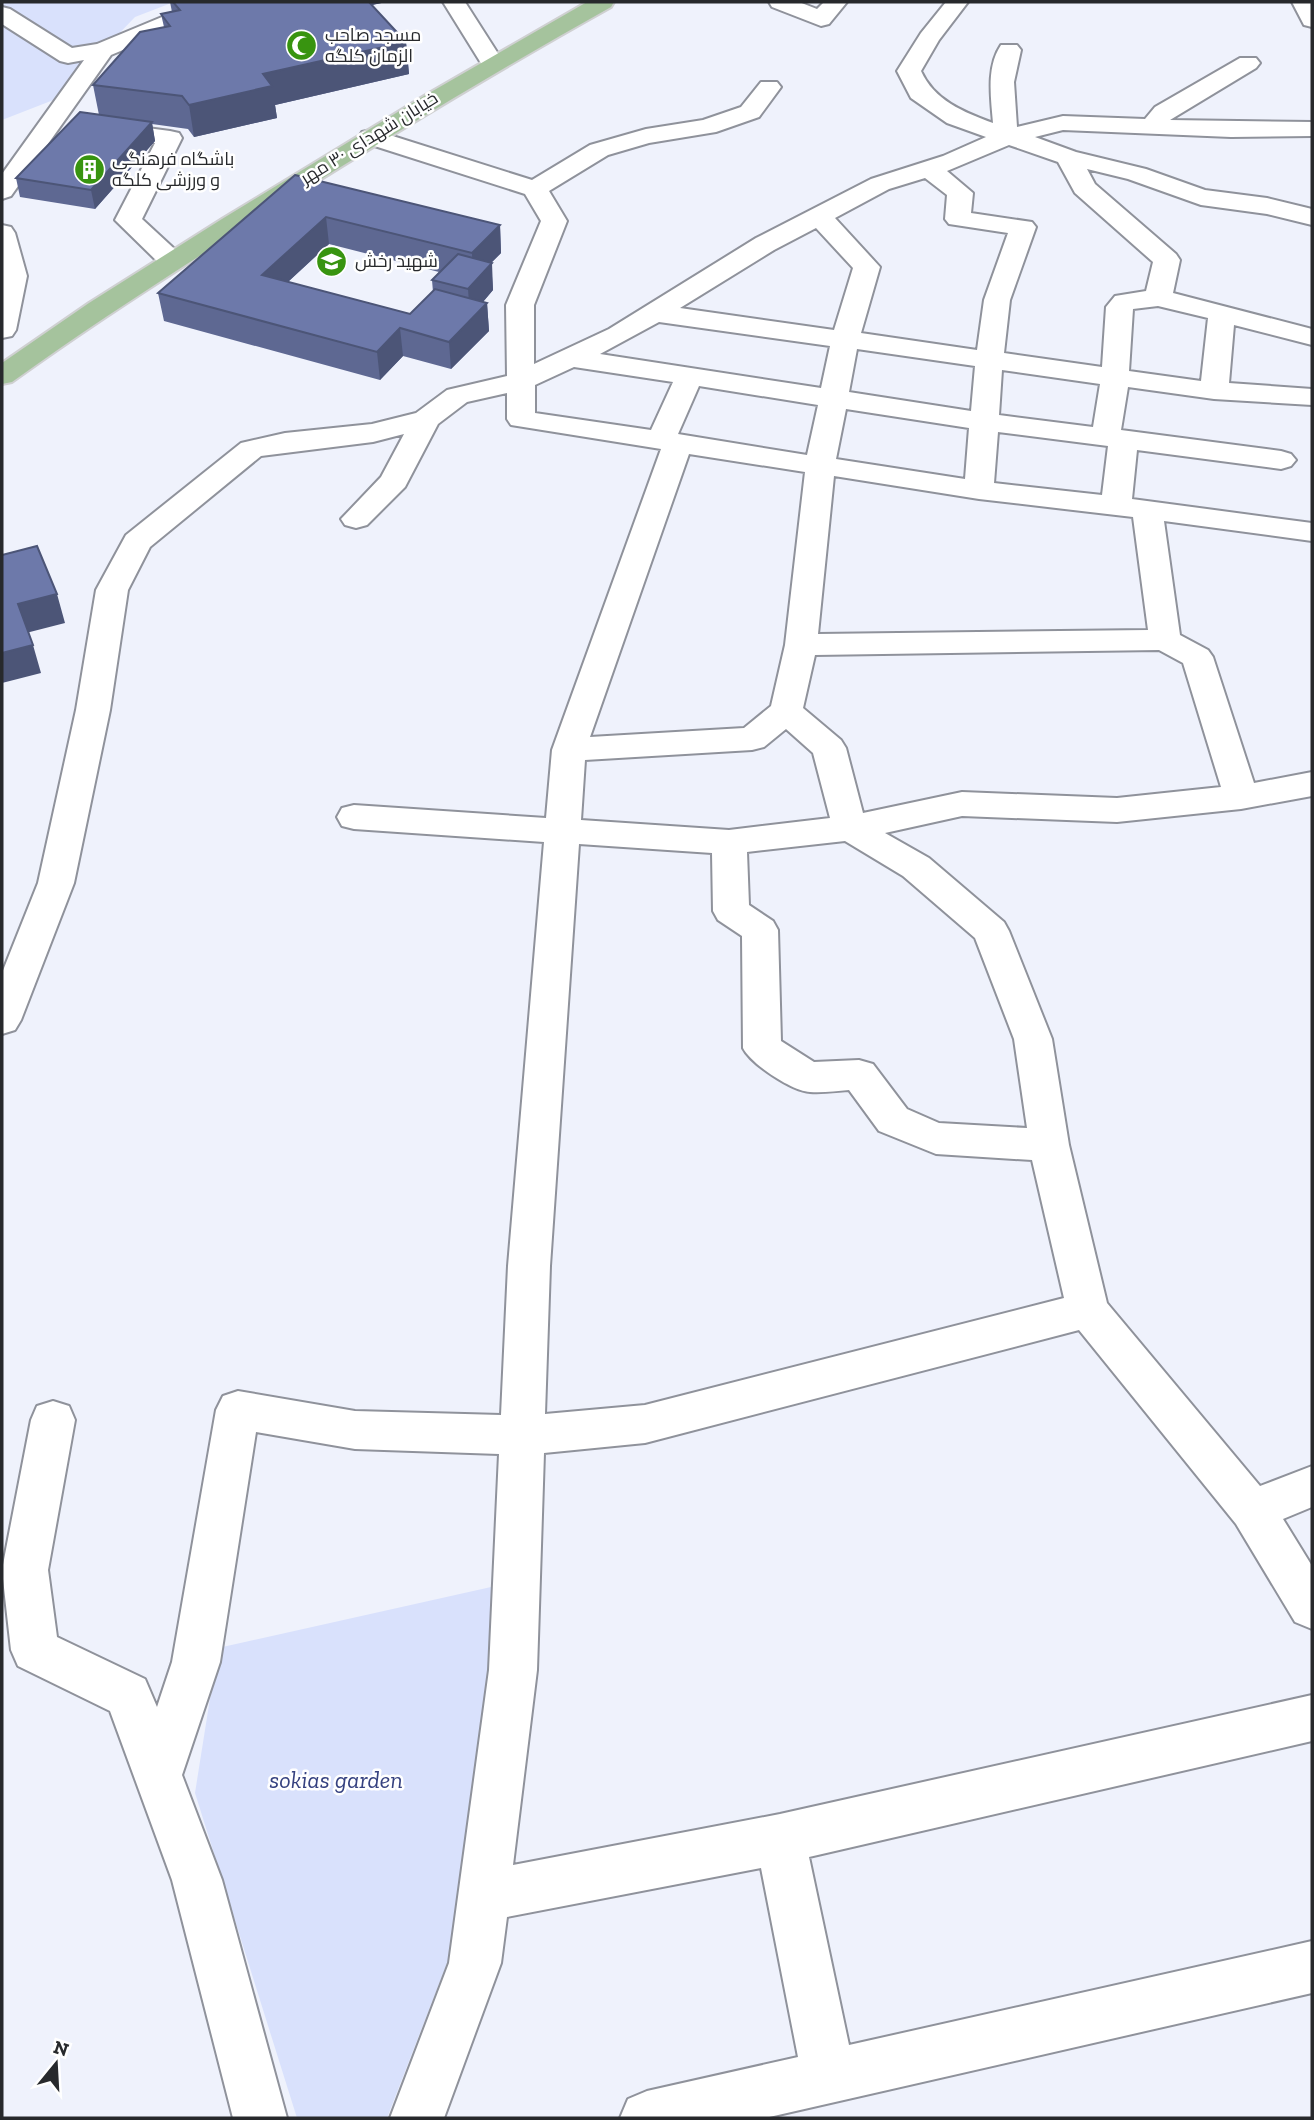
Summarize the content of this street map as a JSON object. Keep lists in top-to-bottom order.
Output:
{
  "streets": {
    "main road": ["خیابان شهدای ۳۰ مهر"]
  },
  "parks": ["sokias garden"],
  "places": {
    "mosque": ["مسجد صاحب الزمان کلگه"],
    "building": ["باشگاه فرهنگی و ورزشی کلگه"],
    "school or university": ["شهید رخش"]
  },
  "north": "top"
}
